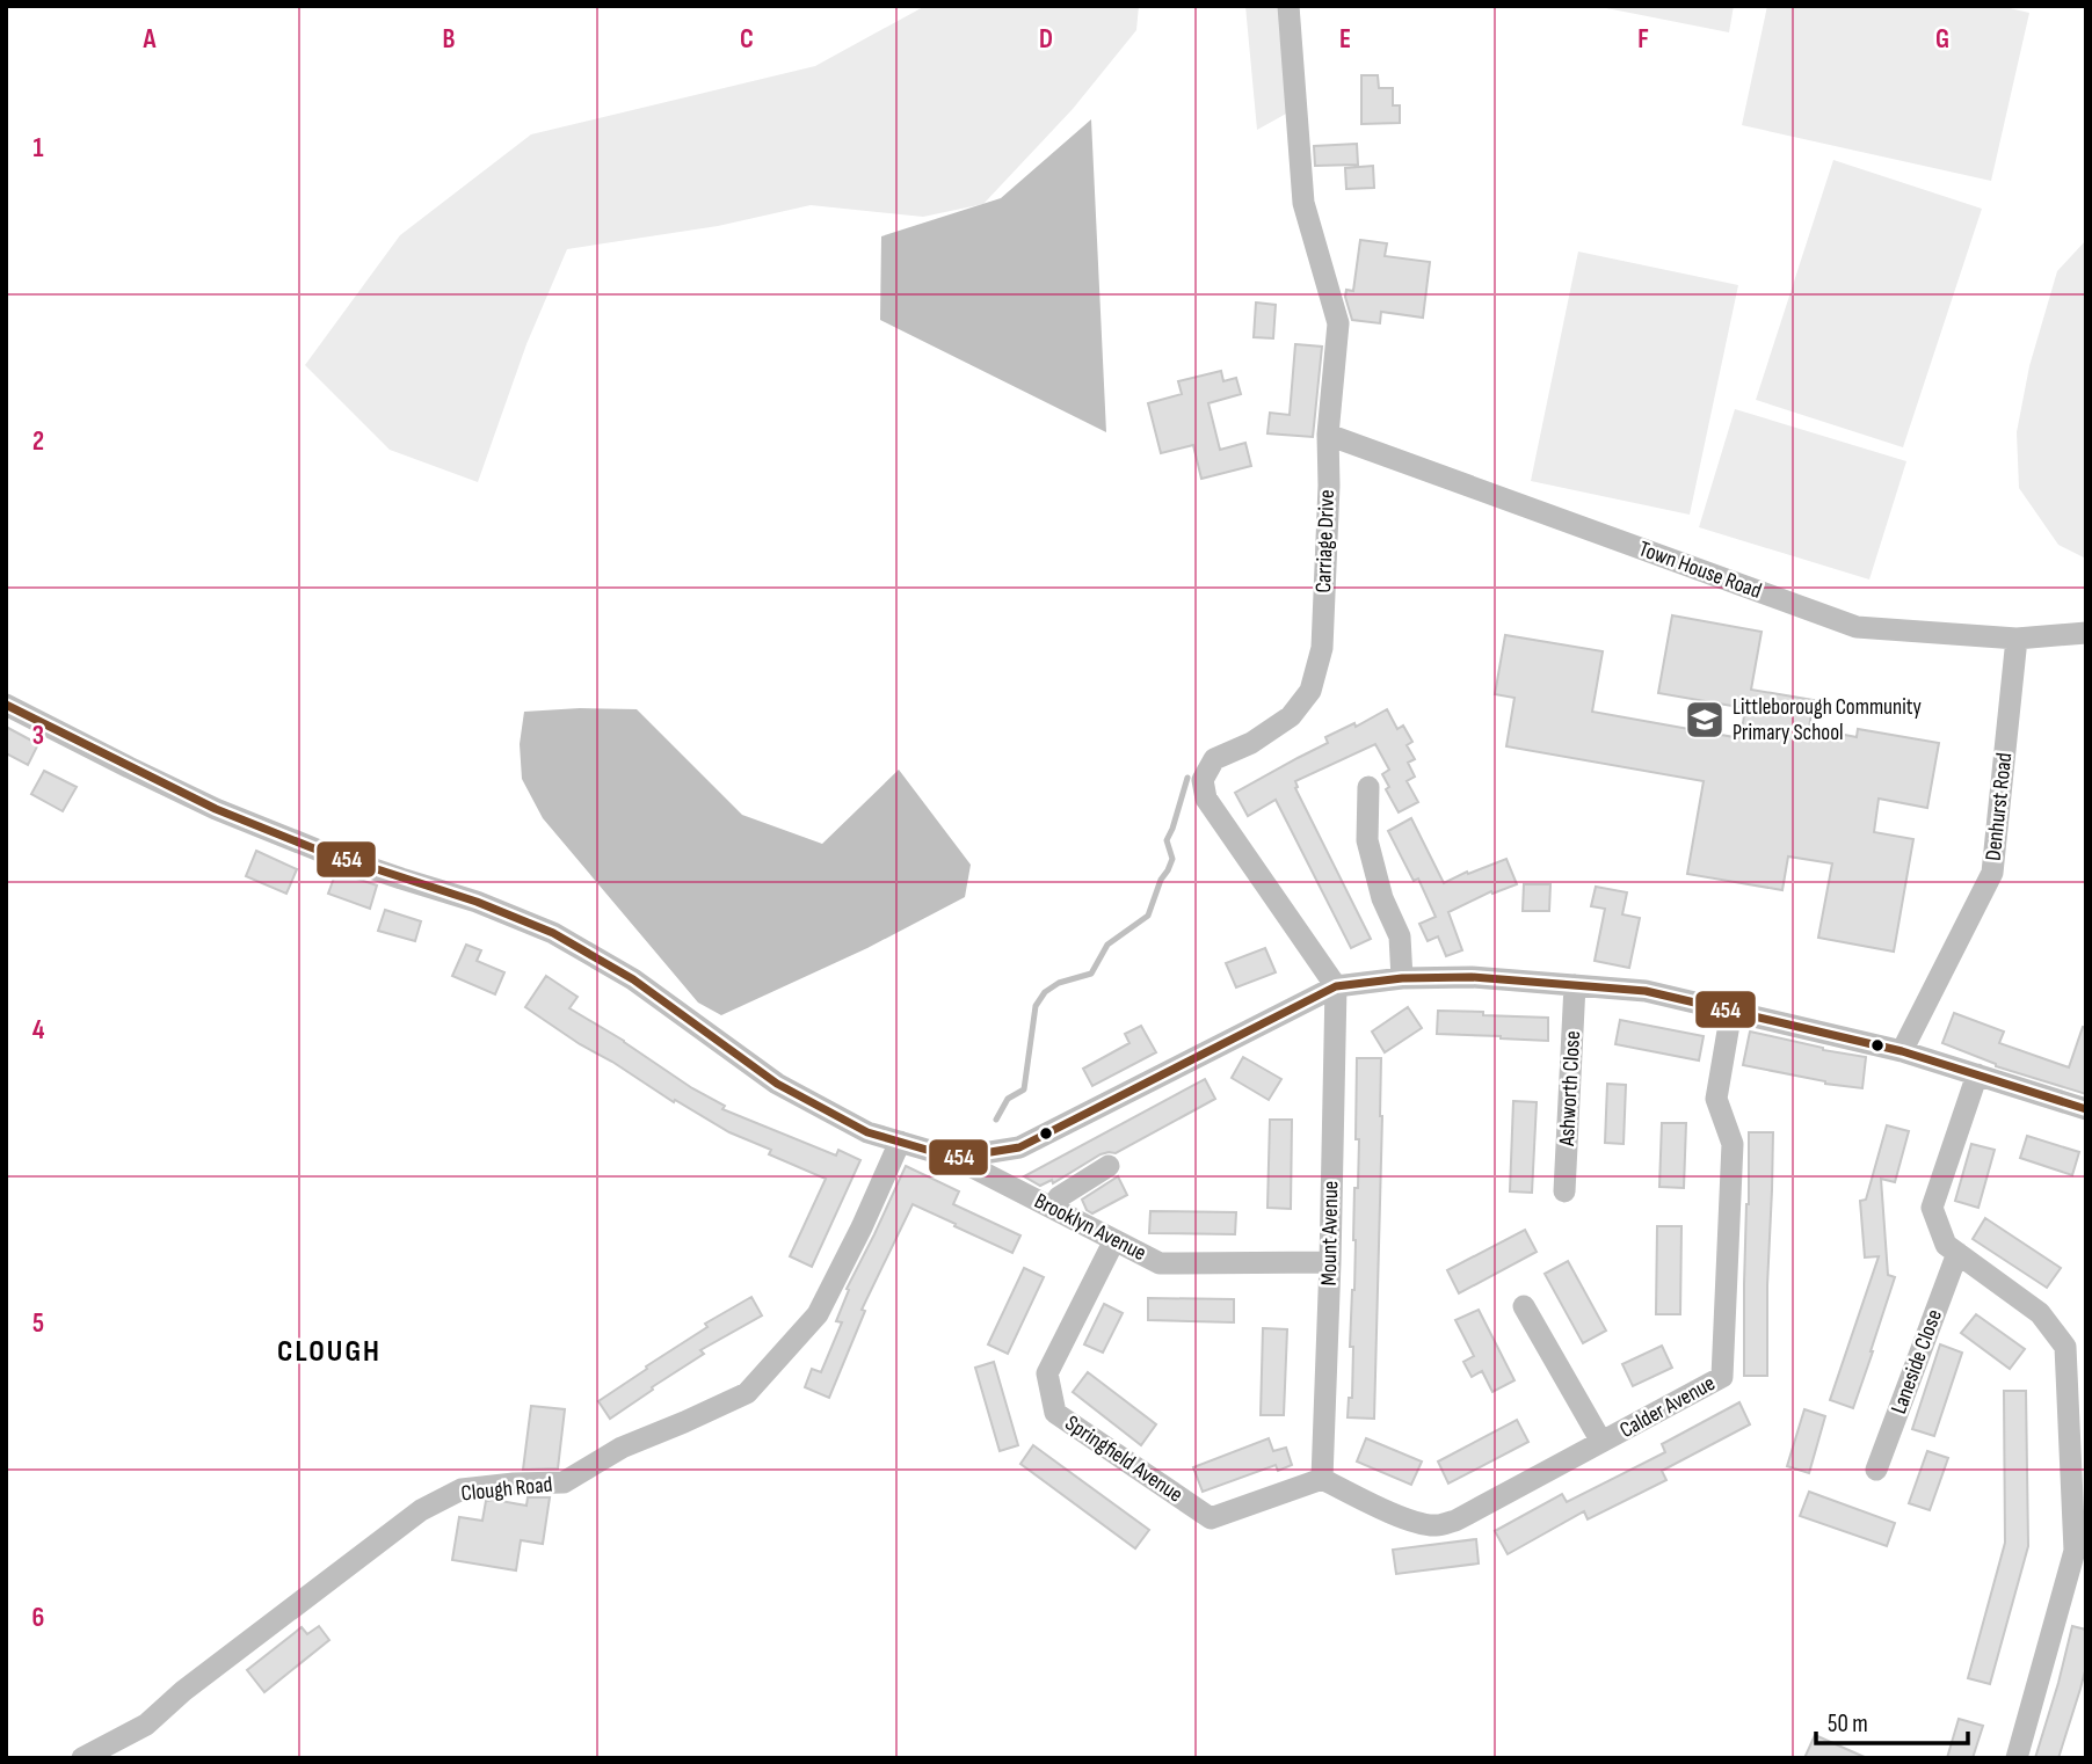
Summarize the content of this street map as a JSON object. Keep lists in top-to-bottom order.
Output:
{
  "streets": {
    "street": [
      "Carriage Drive",
      "Town House Road",
      "Denhurst Road",
      "Ashworth Close",
      "Brooklyn Avenue",
      "Mount Avenue",
      "Laneside Close",
      "Calder Avenue",
      "Springfield Avenue",
      "Clough Road"
    ]
  },
  "crossings": [
    ["Carriage Drive", "Town House Road"],
    ["Carriage Drive", "Mount Avenue"],
    ["Town House Road", "Denhurst Road"],
    ["Brooklyn Avenue", "Mount Avenue"],
    ["Brooklyn Avenue", "Springfield Avenue"],
    ["Brooklyn Avenue", "Clough Road"],
    ["Mount Avenue", "Calder Avenue"],
    ["Mount Avenue", "Springfield Avenue"],
    ["Calder Avenue", "Springfield Avenue"]
  ],
  "districts": ["CLOUGH"],
  "places": {
    "school or university": ["Littleborough Community Primary School"]
  },
  "lines": ["transit line 454"],
  "scale_bar": "50 m",
  "grid": {
    "columns": [
      "A",
      "B",
      "C",
      "D",
      "E",
      "F",
      "G"
    ],
    "rows": [
      "1",
      "2",
      "3",
      "4",
      "5",
      "6"
    ]
  }
}
